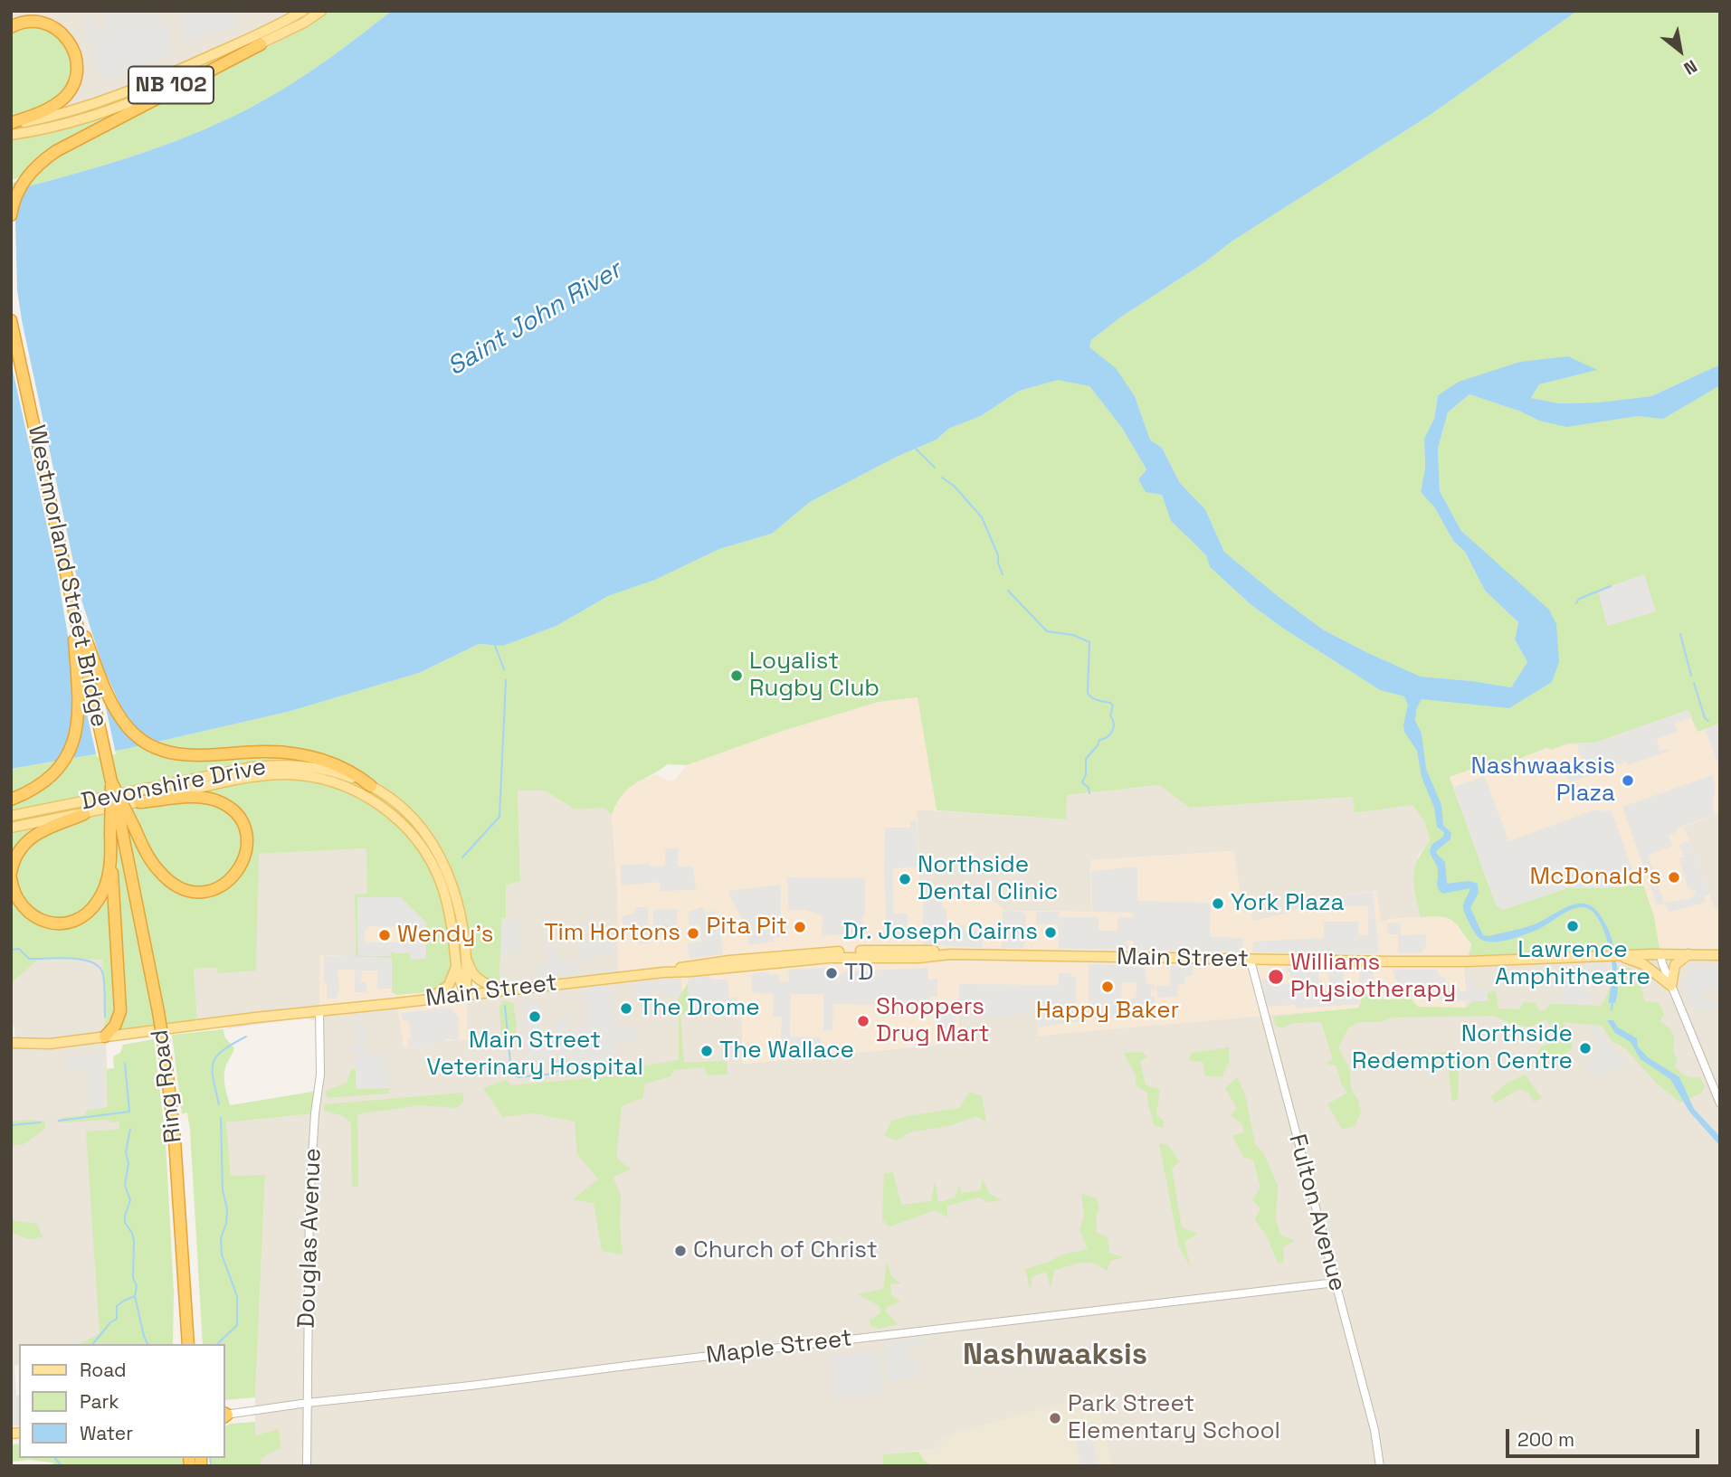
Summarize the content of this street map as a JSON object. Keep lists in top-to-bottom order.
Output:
{
  "streets": {
    "highway": ["Westmorland Street Bridge", "Ring Road"],
    "main road": ["NB 102", "Devonshire Drive", "Main Street"],
    "street": ["Fulton Avenue", "Douglas Avenue", "Maple Street"]
  },
  "crossings": [
    ["Devonshire Drive", "Main Street"],
    ["Main Street", "Fulton Avenue"],
    ["Main Street", "Douglas Avenue"],
    ["Fulton Avenue", "Maple Street"],
    ["Douglas Avenue", "Maple Street"]
  ],
  "districts": ["Nashwaaksis"],
  "water": ["Saint John River"],
  "places": [
    "Loyalist Rugby Club",
    "Nashwaaksis Plaza",
    "McDonald's",
    "Northside Dental Clinic",
    "York Plaza",
    "Lawrence Amphitheatre",
    "Pita Pit",
    "Dr. Joseph Cairns",
    "Tim Hortons",
    "Wendy's",
    "TD",
    "Williams Physiotherapy",
    "Happy Baker",
    "The Drome",
    "Main Street Veterinary Hospital",
    "Shoppers Drug Mart",
    "Northside Redemption Centre",
    "The Wallace",
    "Church of Christ",
    "Park Street Elementary School"
  ],
  "legend": ["Road", "Park", "Water"],
  "scale_bar": "200 m",
  "north": "bottom right"
}
